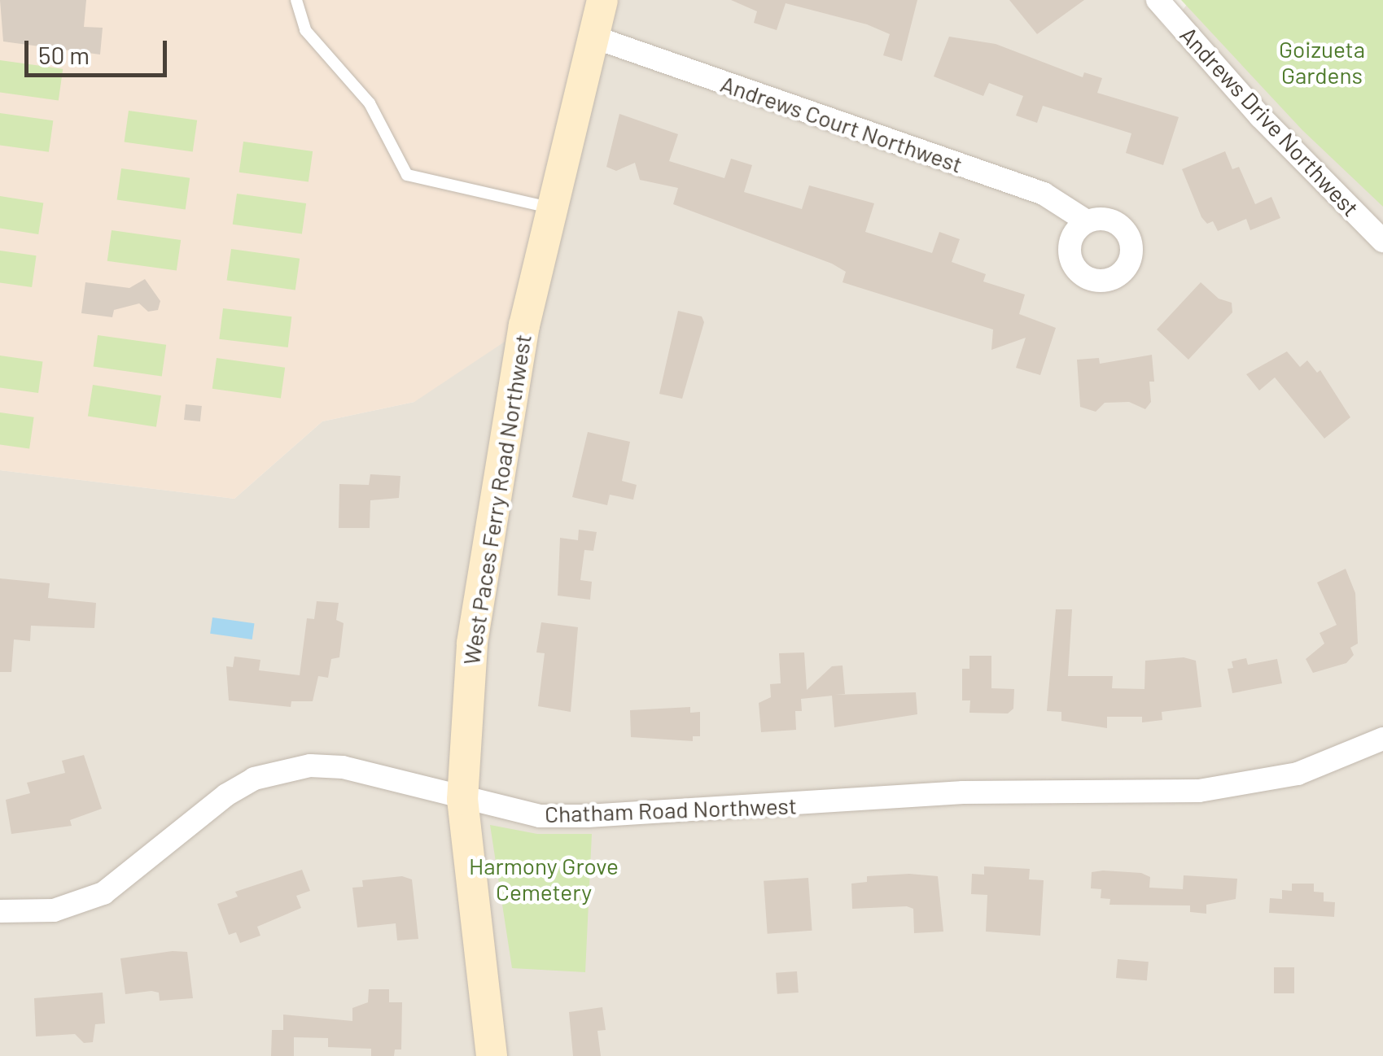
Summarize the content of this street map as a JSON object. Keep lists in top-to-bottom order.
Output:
{
  "streets": {
    "main road": ["West Paces Ferry Road Northwest"],
    "street": ["Andrews Drive Northwest", "Andrews Court Northwest", "Chatham Road Northwest"]
  },
  "crossings": [
    ["Andrews Court Northwest", "West Paces Ferry Road Northwest"],
    ["West Paces Ferry Road Northwest", "Chatham Road Northwest"]
  ],
  "parks": ["Goizueta Gardens", "Harmony Grove Cemetery"],
  "scale_bar": "50 m"
}
